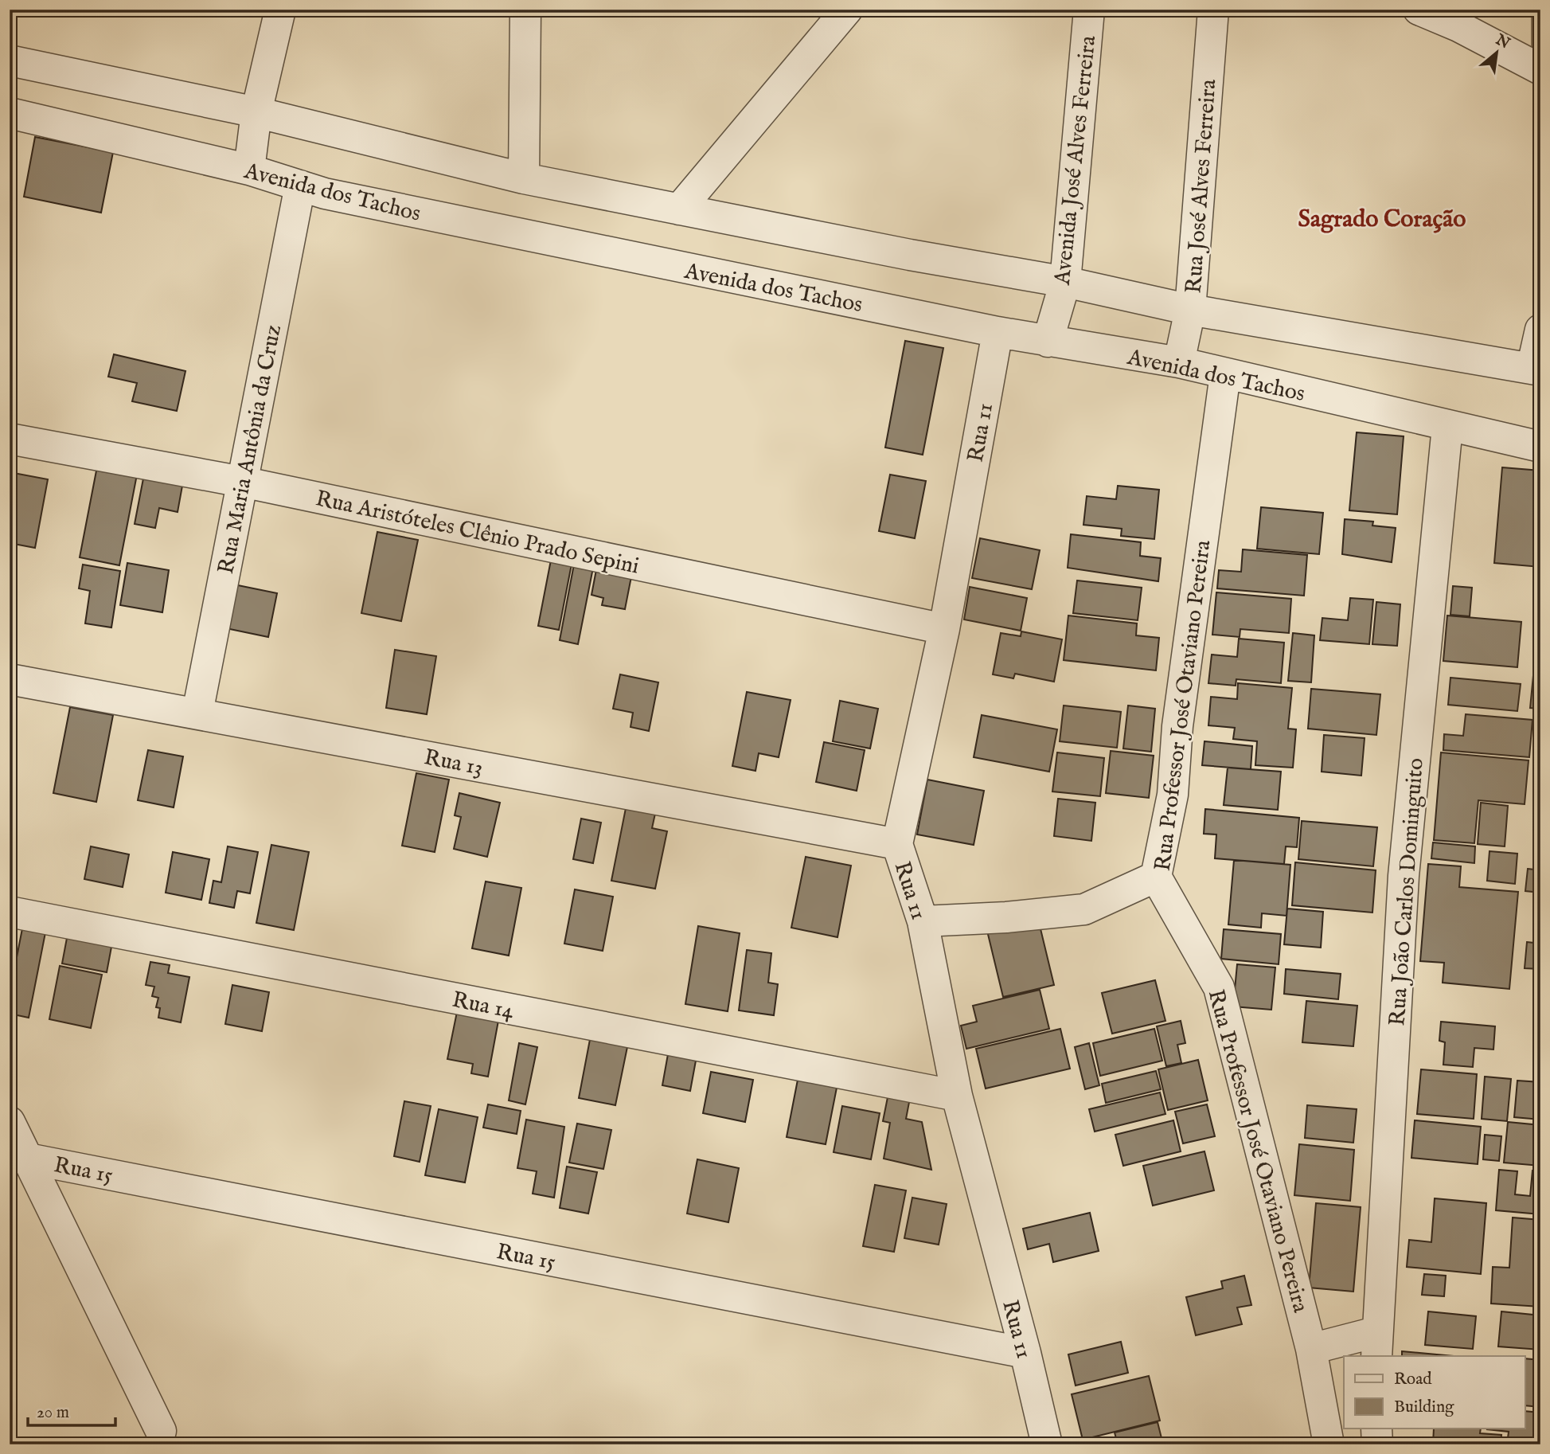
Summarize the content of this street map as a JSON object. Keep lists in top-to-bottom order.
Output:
{
  "streets": {
    "street": [
      "Avenida José Alves Ferreira",
      "Rua José Alves Ferreira",
      "Avenida dos Tachos",
      "Rua 11",
      "Rua Maria Antônia da Cruz",
      "Rua Aristóteles Clênio Prado Sepini",
      "Rua Professor José Otaviano Pereira",
      "Rua 13",
      "Rua João Carlos Dominguito",
      "Rua 14",
      "Rua 15"
    ]
  },
  "crossings": [
    ["Avenida José Alves Ferreira", "Avenida dos Tachos"],
    ["Rua José Alves Ferreira", "Avenida dos Tachos"],
    ["Avenida dos Tachos", "Rua 11"],
    ["Avenida dos Tachos", "Rua Maria Antônia da Cruz"],
    ["Avenida dos Tachos", "Rua Professor José Otaviano Pereira"],
    ["Avenida dos Tachos", "Rua João Carlos Dominguito"],
    ["Rua 11", "Rua Aristóteles Clênio Prado Sepini"],
    ["Rua 11", "Rua 13"],
    ["Rua 11", "Rua 14"],
    ["Rua 11", "Rua 15"],
    ["Rua Maria Antônia da Cruz", "Rua Aristóteles Clênio Prado Sepini"],
    ["Rua Maria Antônia da Cruz", "Rua 13"]
  ],
  "districts": ["Sagrado Coração"],
  "legend": ["Road", "Building"],
  "scale_bar": "20 m",
  "north": "top right"
}
